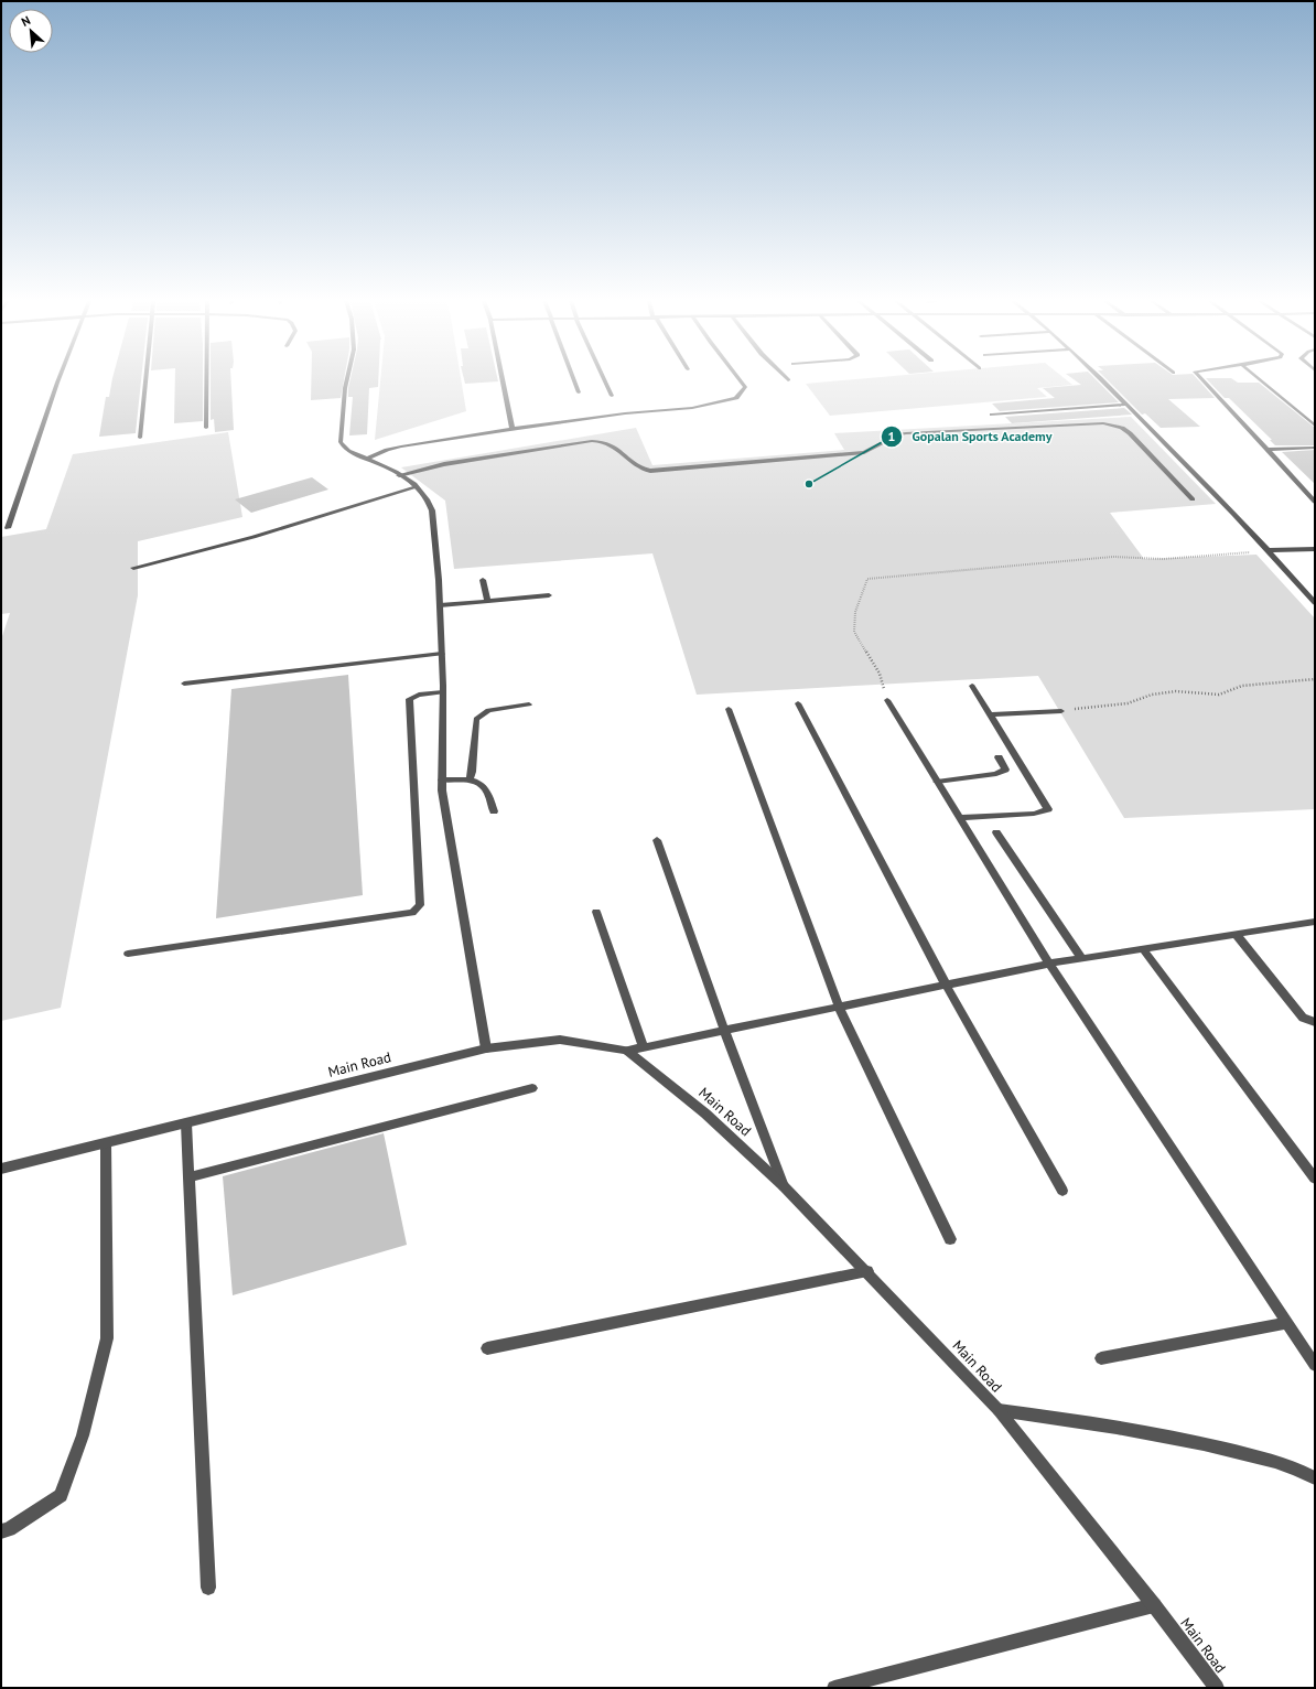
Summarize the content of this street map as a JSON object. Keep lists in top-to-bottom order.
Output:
{
  "streets": {
    "street": ["Main Road"]
  },
  "places": ["Gopalan Sports Academy"],
  "north": "top left"
}
